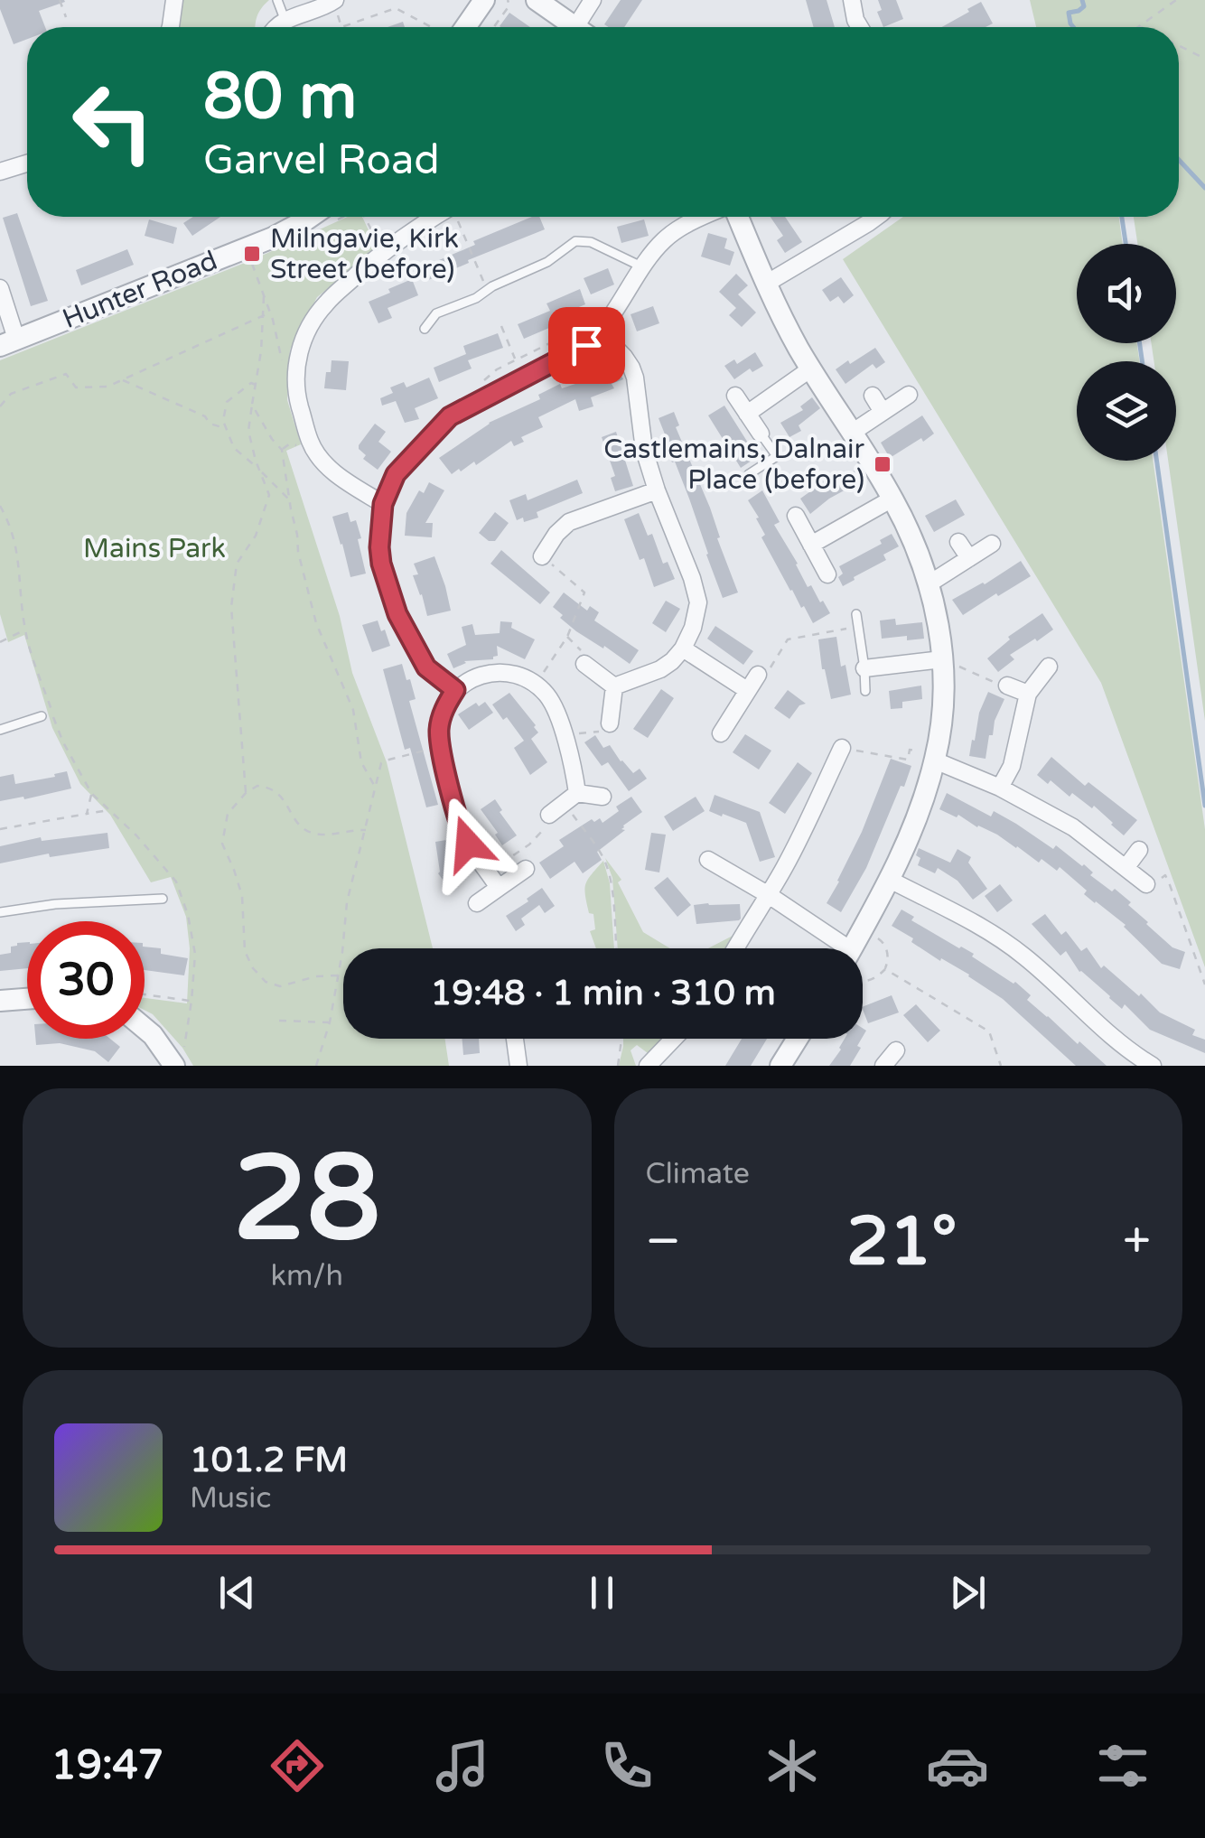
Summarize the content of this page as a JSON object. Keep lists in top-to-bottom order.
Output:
{
  "streets": {
    "street": ["Hunter Road"]
  },
  "parks": ["Mains Park"],
  "places": {
    "transit": ["Milngavie, Kirk Street (before)", "Castlemains, Dalnair Place (before)"]
  },
  "page": {
    "turn": ["80 m", "Garvel Road"],
    "limit": "30",
    "trip": "19:48 · 1 min · 310 m",
    "tile": [
      ["28", "km/h"],
      "Climate"
    ],
    "heat": ["−", "21°", "+"],
    "song": ["101.2 FM", "Music"],
    "tabs": "19:47"
  }
}
